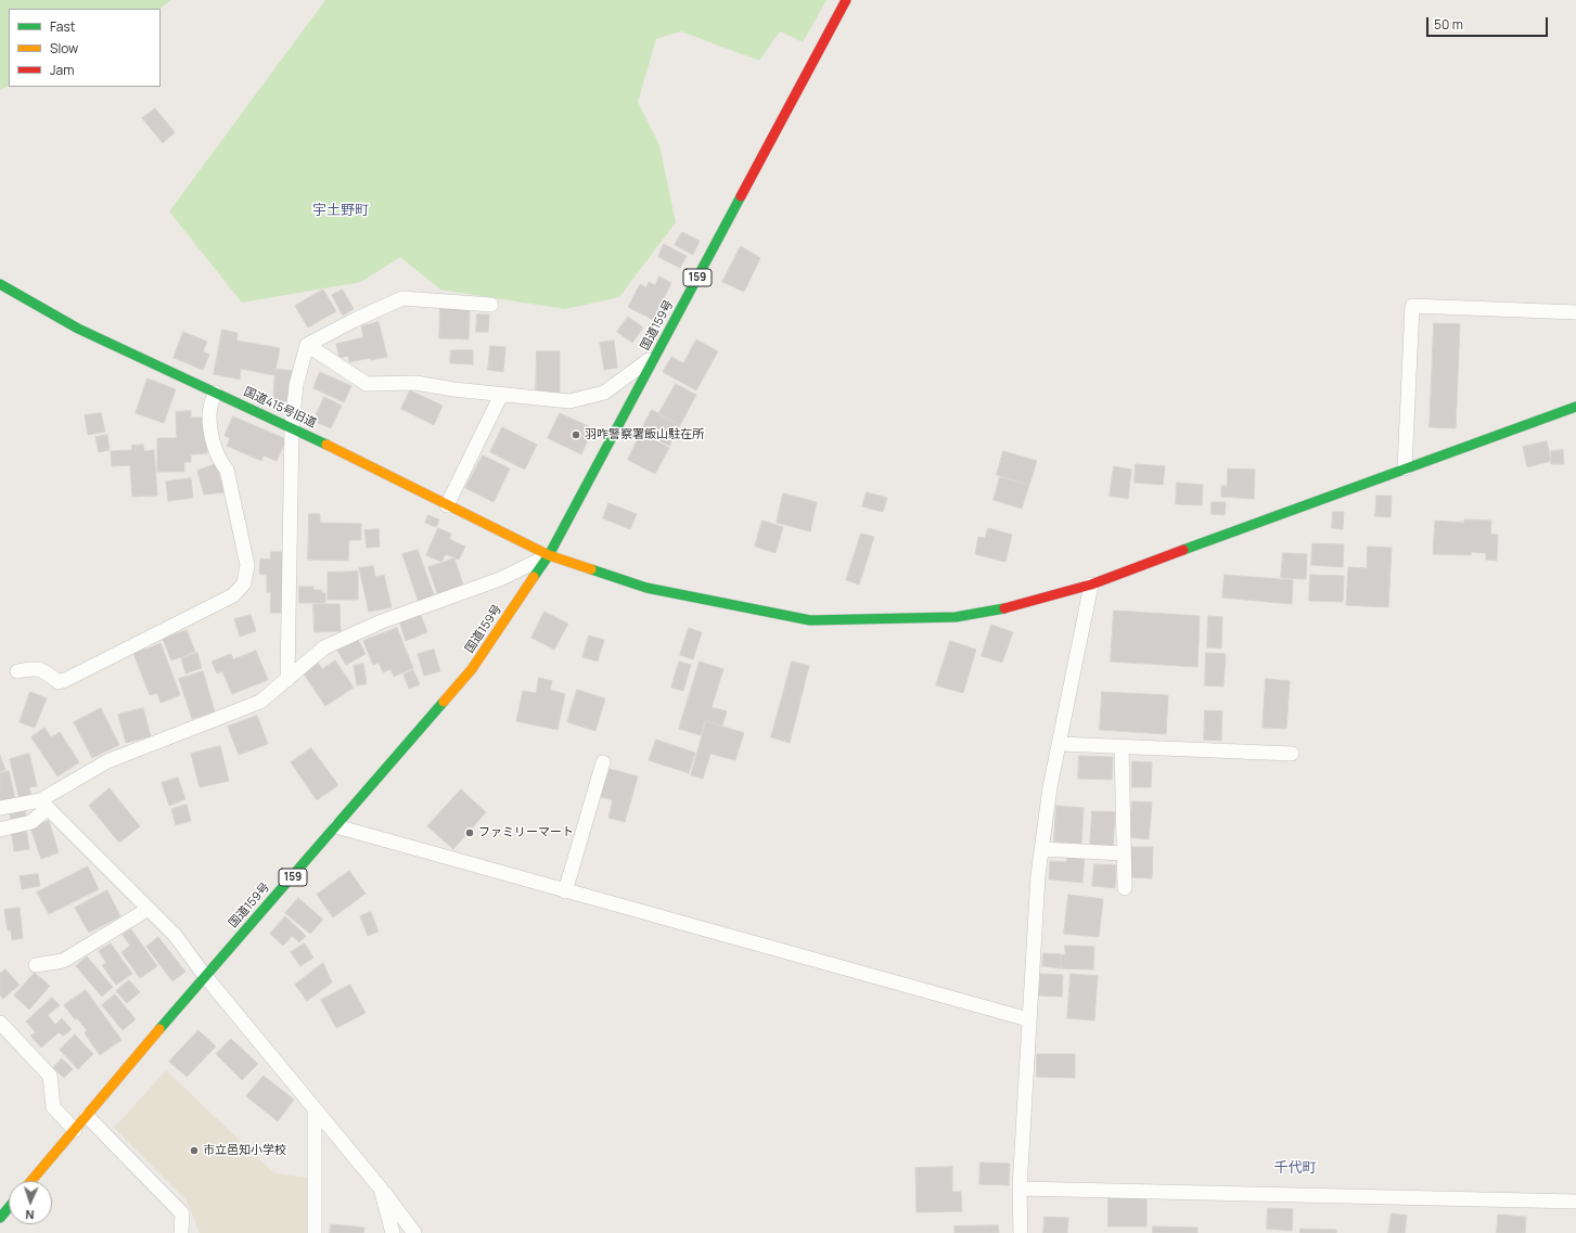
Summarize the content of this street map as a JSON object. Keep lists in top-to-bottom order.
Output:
{
  "streets": {
    "main road": ["159", "国道159号", "国道415号旧道"]
  },
  "crossings": [
    ["国道159号", "国道415号旧道"]
  ],
  "districts": ["宇土野町", "千代町"],
  "places": ["羽咋警察署飯山駐在所", "ファミリーマート", "市立邑知小学校"],
  "legend": ["Fast", "Slow", "Jam"],
  "scale_bar": "50 m",
  "north": "bottom"
}
